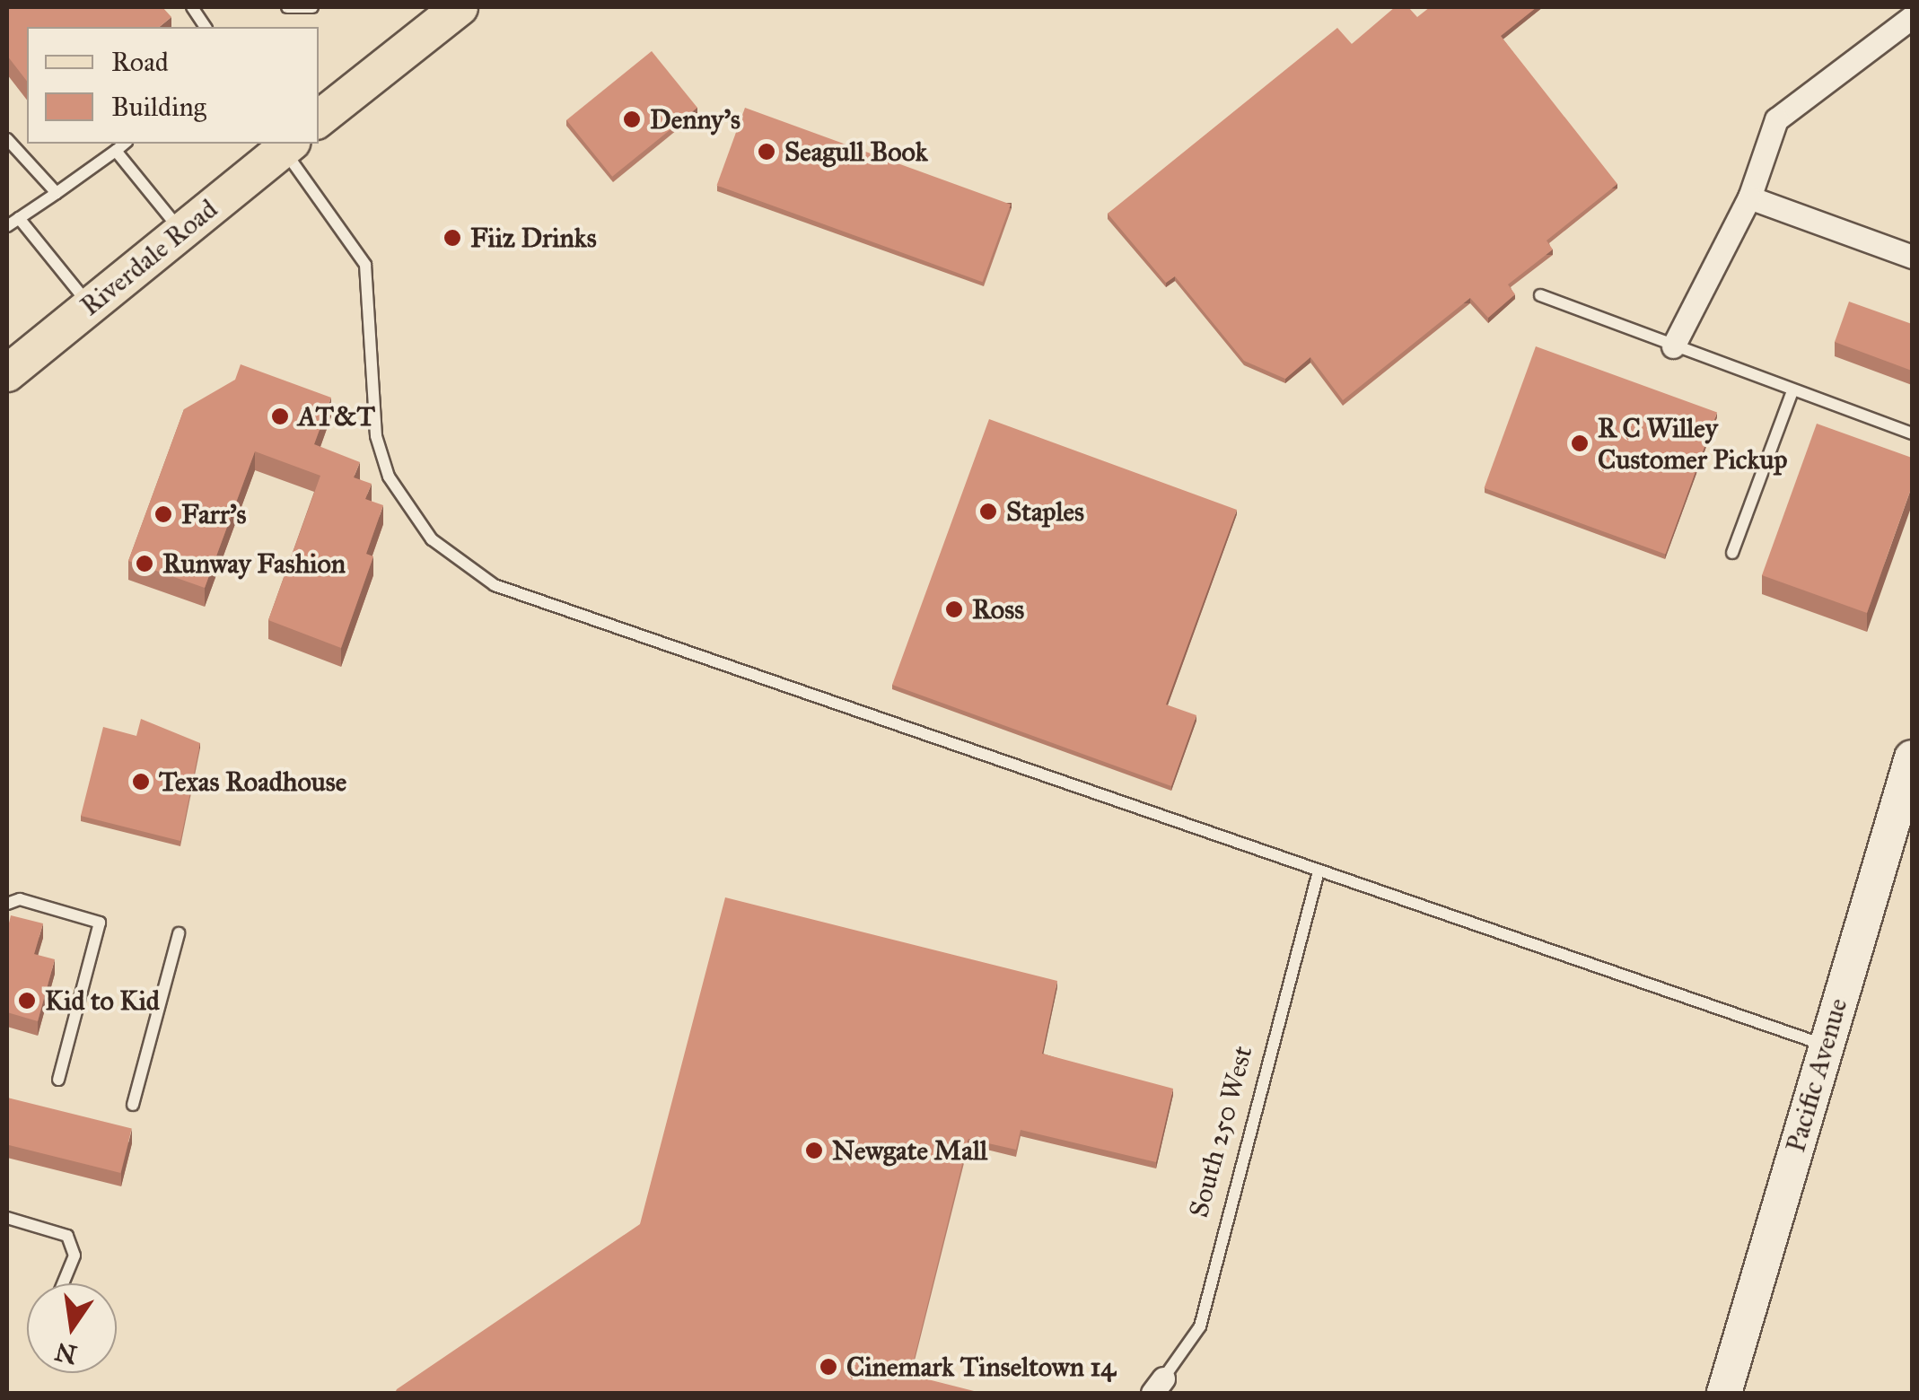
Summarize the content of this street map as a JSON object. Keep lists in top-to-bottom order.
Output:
{
  "streets": {
    "main road": ["Riverdale Road"],
    "street": ["Pacific Avenue"],
    "lane": ["South 250 West"]
  },
  "places": [
    "Denny's",
    "Seagull Book",
    "Fiiz Drinks",
    "AT&T",
    "R C Willey Customer Pickup",
    "Staples",
    "Farr's",
    "Runway Fashion",
    "Ross",
    "Texas Roadhouse",
    "Kid to Kid",
    "Newgate Mall",
    "Cinemark Tinseltown 14"
  ],
  "legend": ["Road", "Building"],
  "north": "bottom"
}
